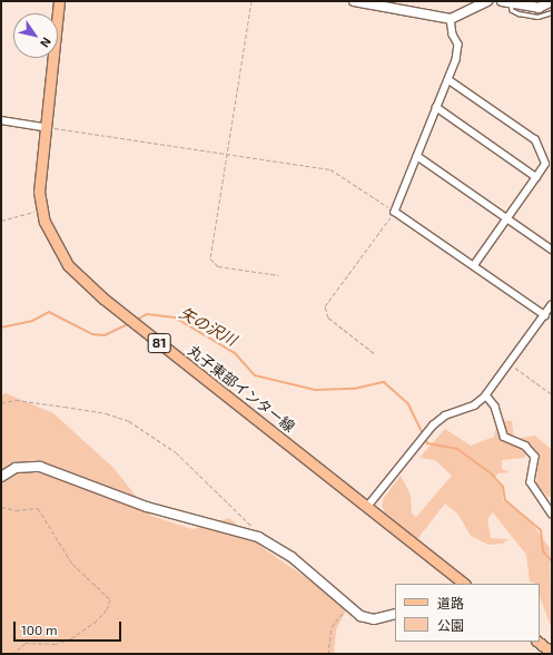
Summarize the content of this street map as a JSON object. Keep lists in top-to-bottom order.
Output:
{
  "streets": {
    "main road": ["81", "丸子東部インター線"]
  },
  "water": ["矢の沢川"],
  "legend": ["道路", "公園"],
  "scale_bar": "100 m",
  "north": "bottom right"
}
